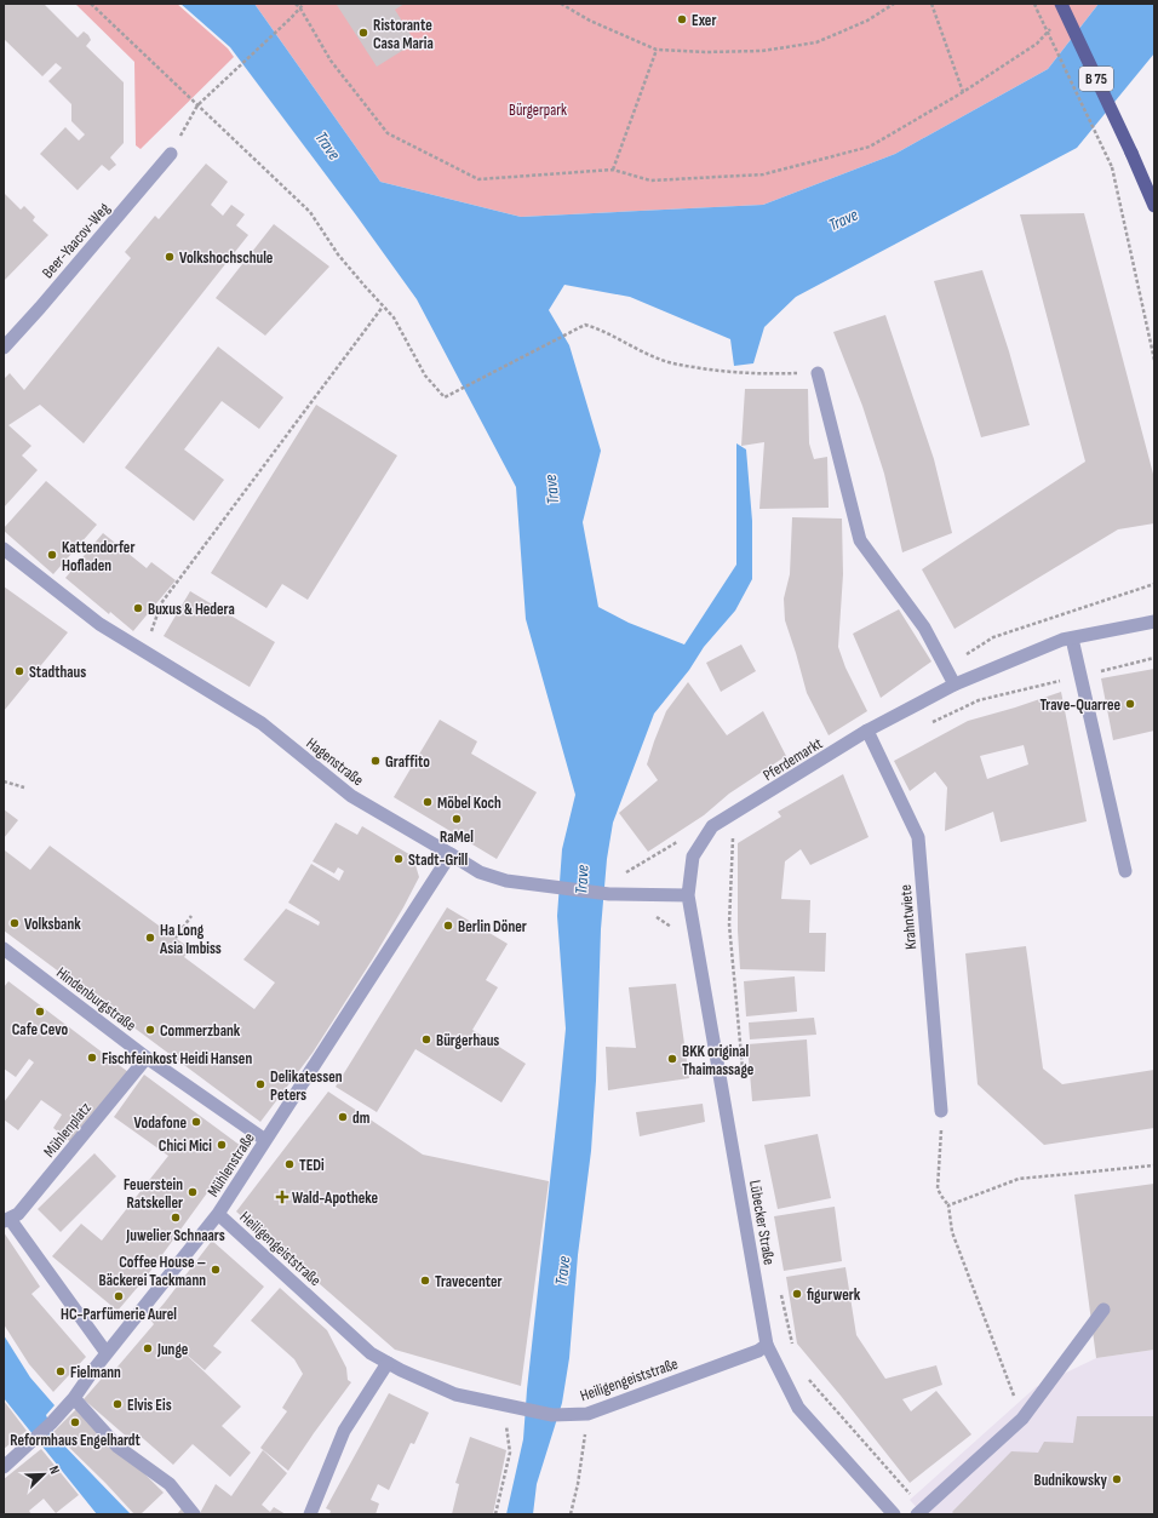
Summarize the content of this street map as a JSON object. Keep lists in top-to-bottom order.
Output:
{
  "streets": {
    "main road": ["B 75"],
    "street": [
      "Beer-Yaacov-Weg",
      "Pferdemarkt",
      "Hagenstraße",
      "Krahntwiete",
      "Hindenburgstraße",
      "Mühlenplatz",
      "Mühlenstraße",
      "Lübecker Straße",
      "Heiligengeiststraße"
    ]
  },
  "crossings": [
    ["Pferdemarkt", "Hagenstraße"],
    ["Pferdemarkt", "Krahntwiete"],
    ["Pferdemarkt", "Lübecker Straße"],
    ["Hagenstraße", "Mühlenstraße"],
    ["Hagenstraße", "Lübecker Straße"],
    ["Hindenburgstraße", "Mühlenplatz"],
    ["Hindenburgstraße", "Mühlenstraße"],
    ["Mühlenplatz", "Mühlenstraße"],
    ["Mühlenstraße", "Heiligengeiststraße"],
    ["Lübecker Straße", "Heiligengeiststraße"]
  ],
  "water": ["Trave"],
  "parks": ["Bürgerpark"],
  "places": {
    "other": [
      "Exer",
      "Ristorante Casa Maria",
      "Volkshochschule",
      "Kattendorfer Hofladen",
      "Buxus & Hedera",
      "Stadthaus",
      "Trave-Quarree",
      "Graffito",
      "Möbel Koch",
      "RaMel",
      "Stadt-Grill",
      "Volksbank",
      "Berlin Döner",
      "Ha Long Asia Imbiss",
      "Cafe Cevo",
      "Commerzbank",
      "Bürgerhaus",
      "Fischfeinkost Heidi Hansen",
      "BKK original Thaimassage",
      "Delikatessen Peters",
      "dm",
      "Vodafone",
      "Chici Mici",
      "TEDi",
      "Feuerstein Ratskeller",
      "Juwelier Schnaars",
      "Coffee House – Bäckerei Tackmann",
      "Travecenter",
      "figurwerk",
      "HC-Parfümerie Aurel",
      "Junge",
      "Fielmann",
      "Elvis Eis",
      "Reformhaus Engelhardt",
      "Budnikowsky"
    ],
    "health": ["Wald-Apotheke"]
  },
  "north": "top right"
}
